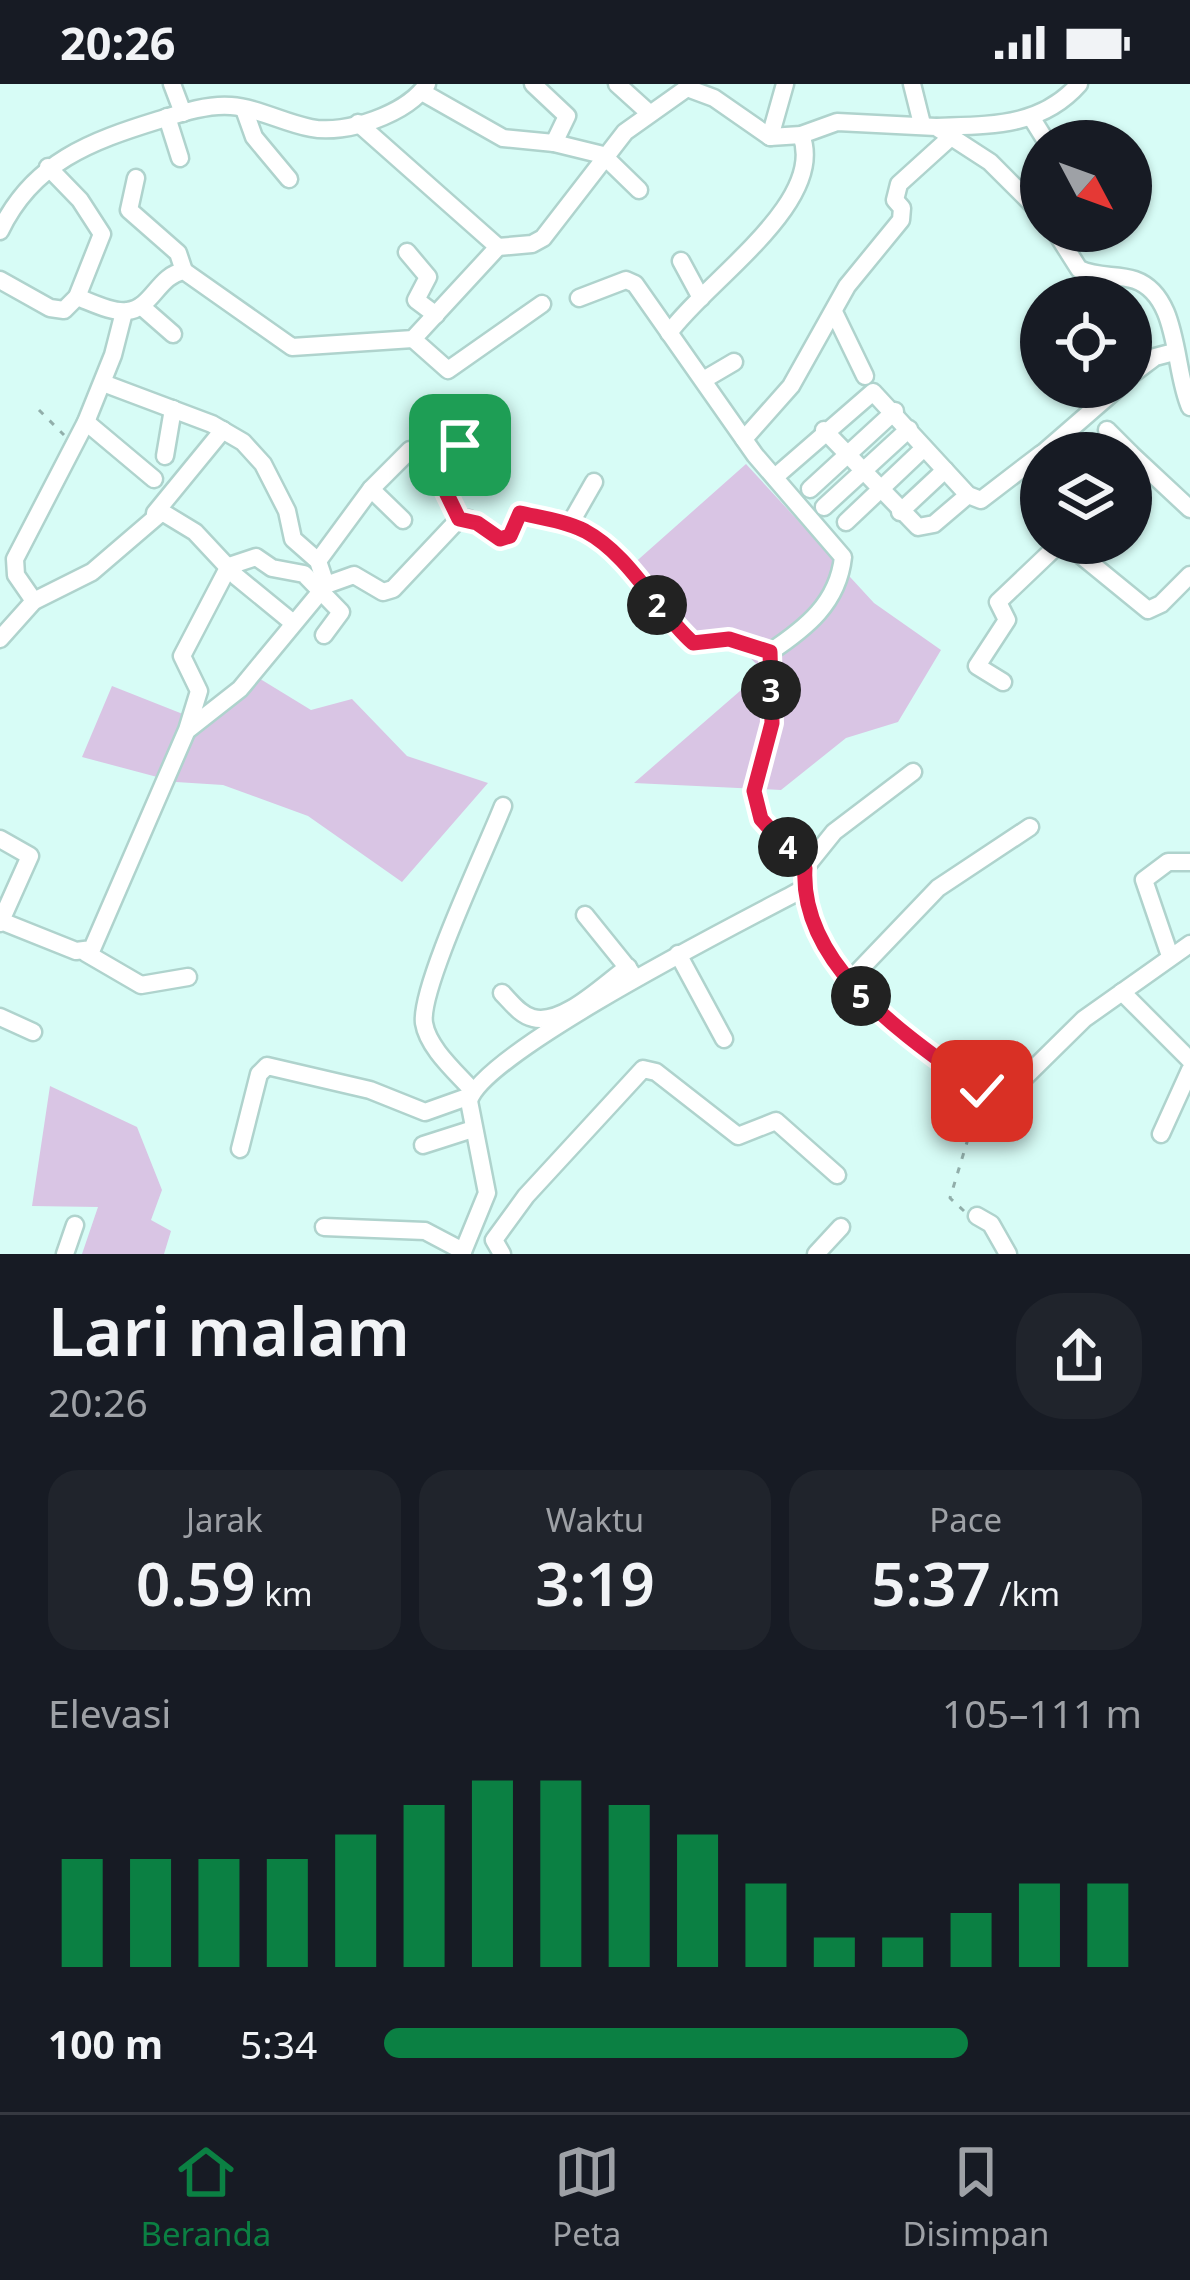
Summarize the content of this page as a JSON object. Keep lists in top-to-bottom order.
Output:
{
  "north": "bottom right",
  "page": {
    "status": "20:26",
    "pins": [
      "2",
      "3",
      "4",
      "5"
    ],
    "heading": ["Lari malam", "20:26"],
    "stats": [
      ["Jarak", "0.59 km"],
      ["Waktu", "3:19"],
      ["Pace", "5:37 /km"]
    ],
    "chart": ["Elevasi", "105–111 m"],
    "list": [
      {
        "name": "100 m",
        "note": "5:34"
      }
    ],
    "tabs": ["Beranda", "Peta", "Disimpan"]
  }
}
